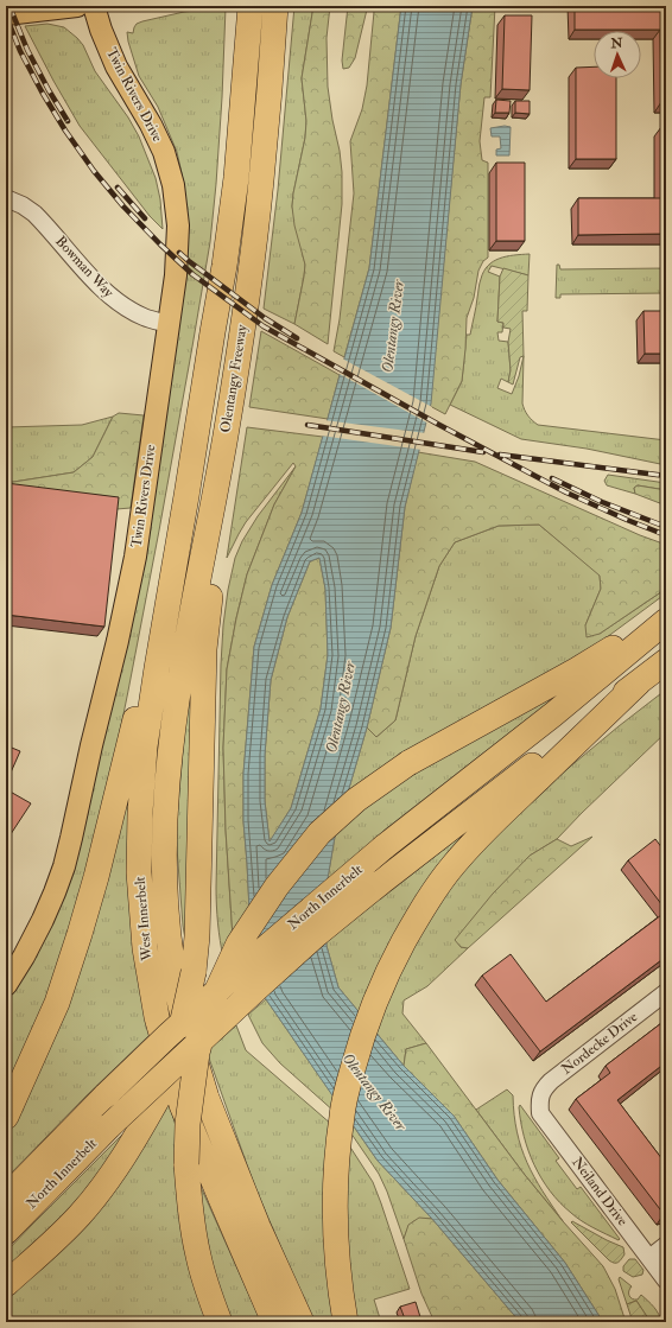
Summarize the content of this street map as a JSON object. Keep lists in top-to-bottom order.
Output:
{
  "streets": {
    "highway": ["Olentangy Freeway", "North Innerbelt", "West Innerbelt"],
    "main road": ["Twin Rivers Drive"],
    "street": ["Bowman Way", "Nordecke Drive", "Neiland Drive"]
  },
  "crossings": [
    ["Twin Rivers Drive", "Bowman Way"],
    ["Olentangy Freeway", "West Innerbelt"],
    ["Nordecke Drive", "Neiland Drive"]
  ],
  "water": ["Olentangy River"],
  "north": "top"
}
